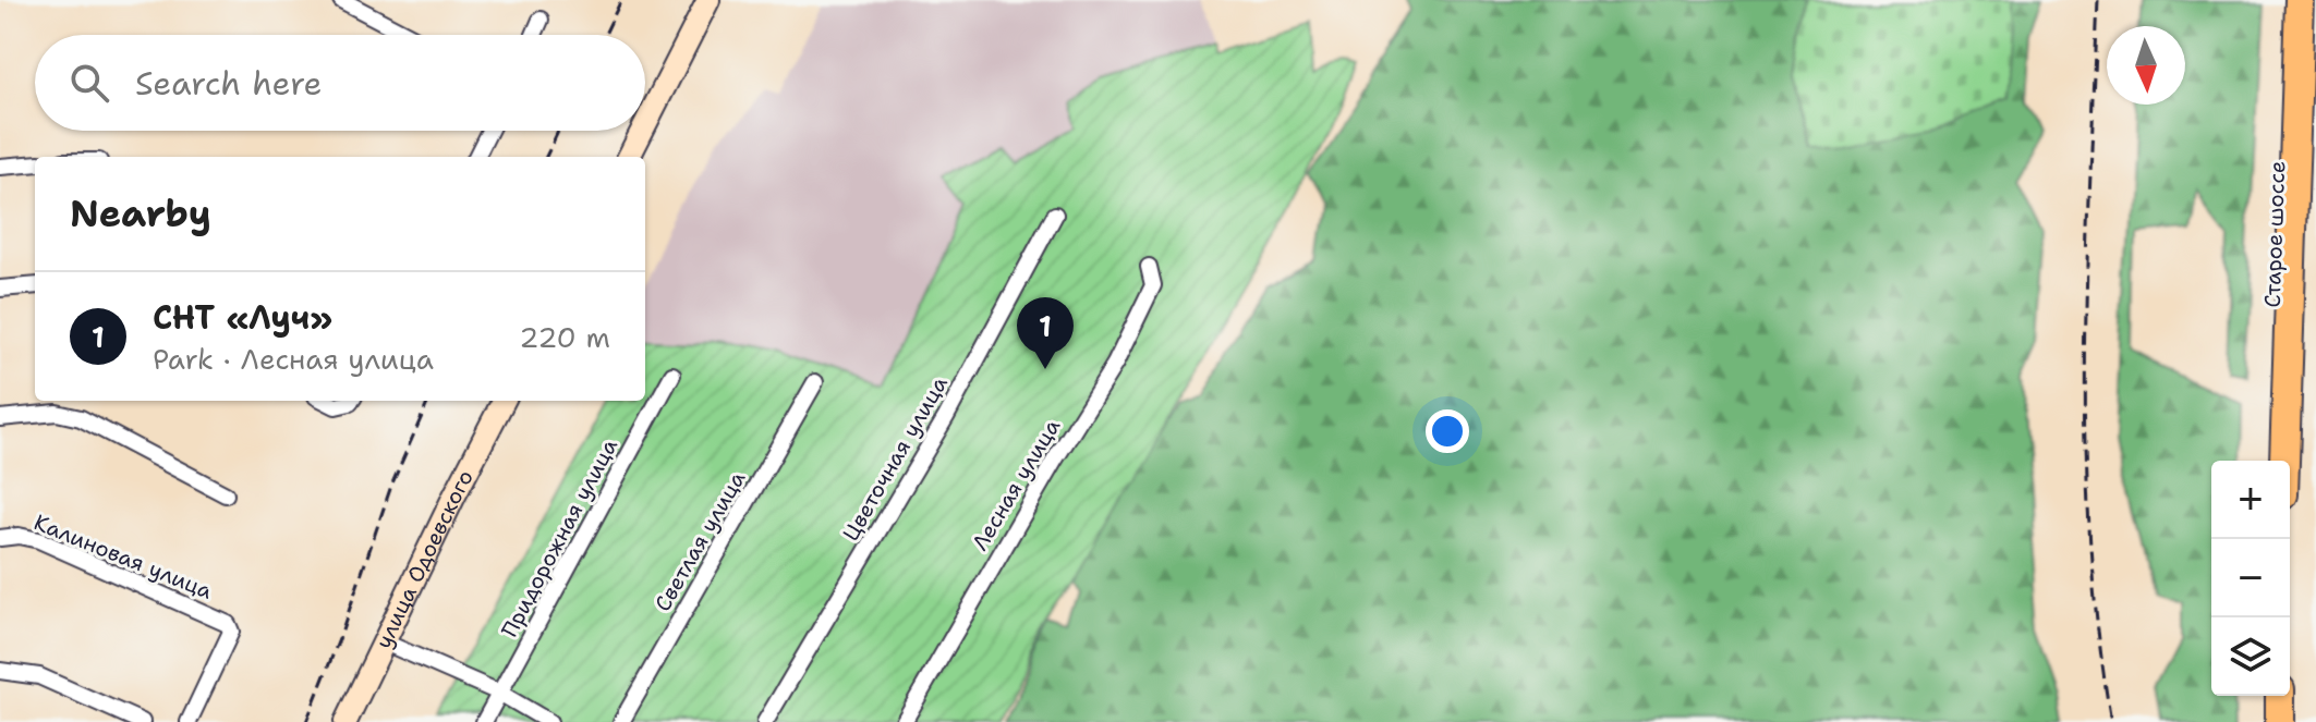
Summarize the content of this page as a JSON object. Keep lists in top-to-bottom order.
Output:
{
  "streets": {
    "highway": ["Старое шоссе"],
    "street": [
      "Цветочная улица",
      "Лесная улица",
      "Придорожная улица",
      "Светлая улица",
      "Калиновая улица",
      "улица Одоевского"
    ]
  },
  "north": "bottom",
  "page": {
    "search": "Search here",
    "heading": "Nearby",
    "list": [
      {
        "mark": "1",
        "name": "СНТ «Луч»",
        "note": "Park · Лесная улица",
        "value": "220 m"
      }
    ],
    "pins": "1",
    "map_buttons": ["+", "−"]
  }
}
